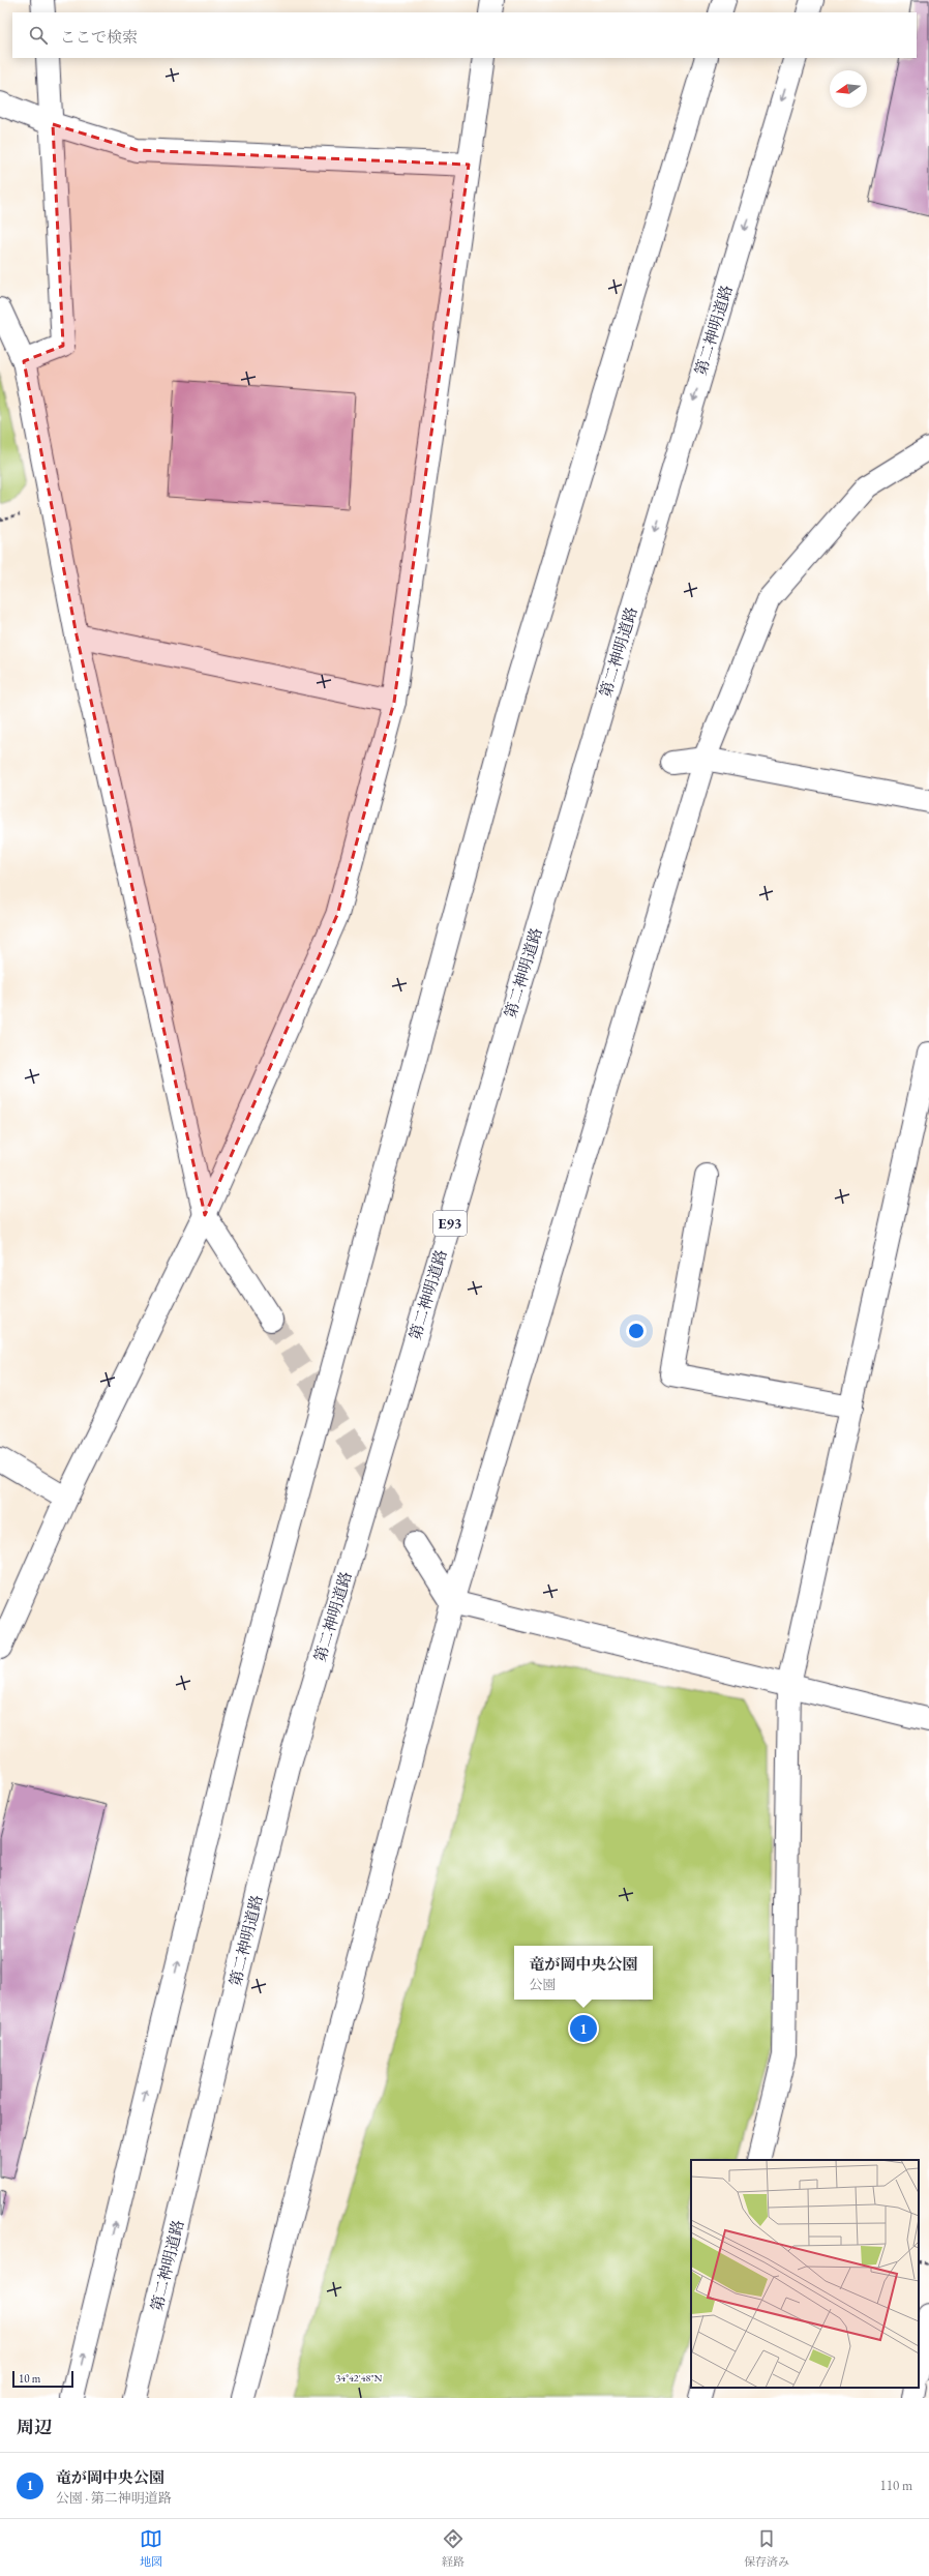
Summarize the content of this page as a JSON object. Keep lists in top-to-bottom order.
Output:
{
  "streets": {
    "main road": ["第二神明道路", "E93"]
  },
  "scale_bar": "10 m",
  "north": "left",
  "page": {
    "search": "ここで検索",
    "popup": ["竜が岡中央公園", "公園"],
    "pins": "1",
    "scale": "10 m",
    "heading": "周辺",
    "list": [
      {
        "mark": "1",
        "name": "竜が岡中央公園",
        "note": "公園 · 第二神明道路",
        "value": "110 m"
      }
    ],
    "nav": ["地図", "経路", "保存済み"]
  },
  "coordinates": ["34°42'48\"N"]
}
